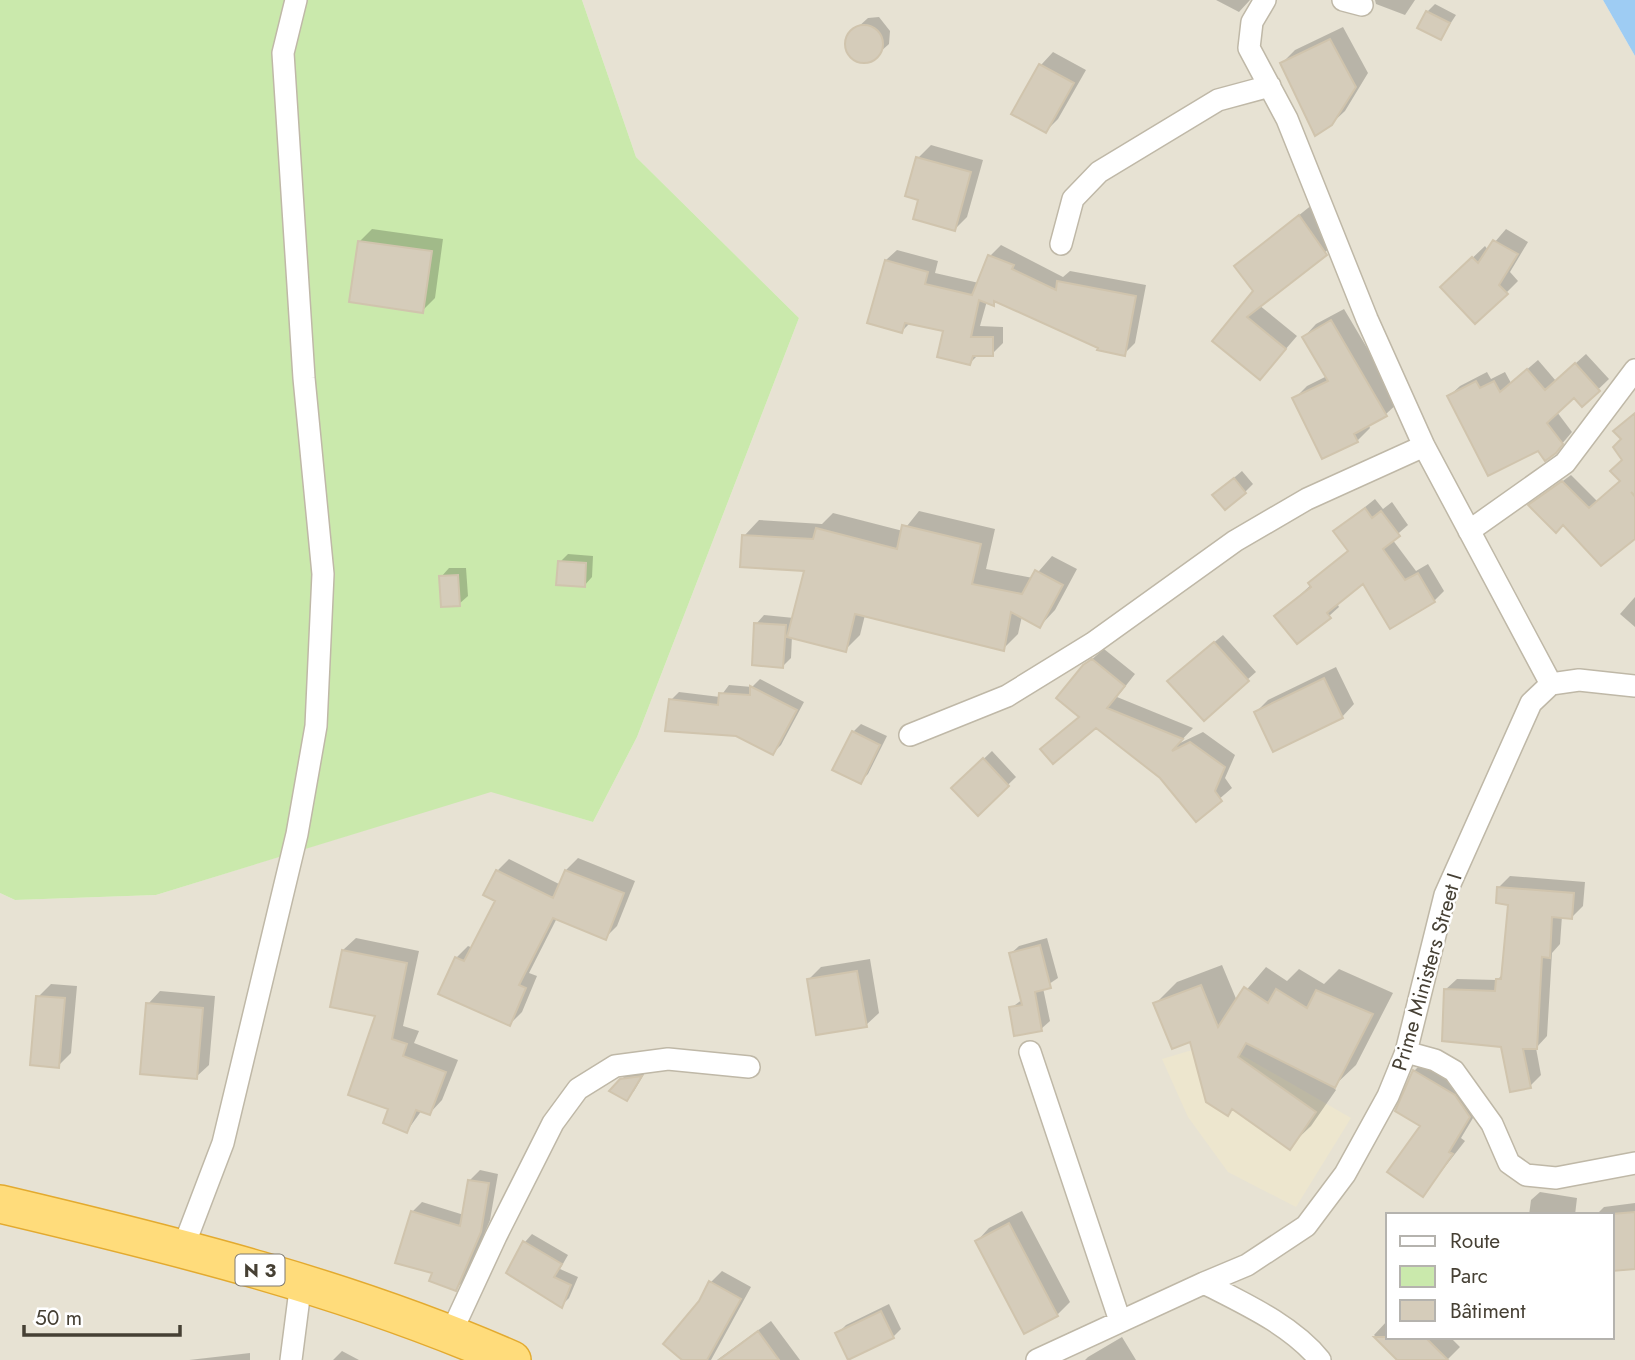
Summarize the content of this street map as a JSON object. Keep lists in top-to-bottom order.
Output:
{
  "streets": {
    "highway": ["N 3"],
    "street": ["Prime Ministers Street I"]
  },
  "legend": ["Route", "Parc", "Bâtiment"],
  "scale_bar": "50 m"
}
